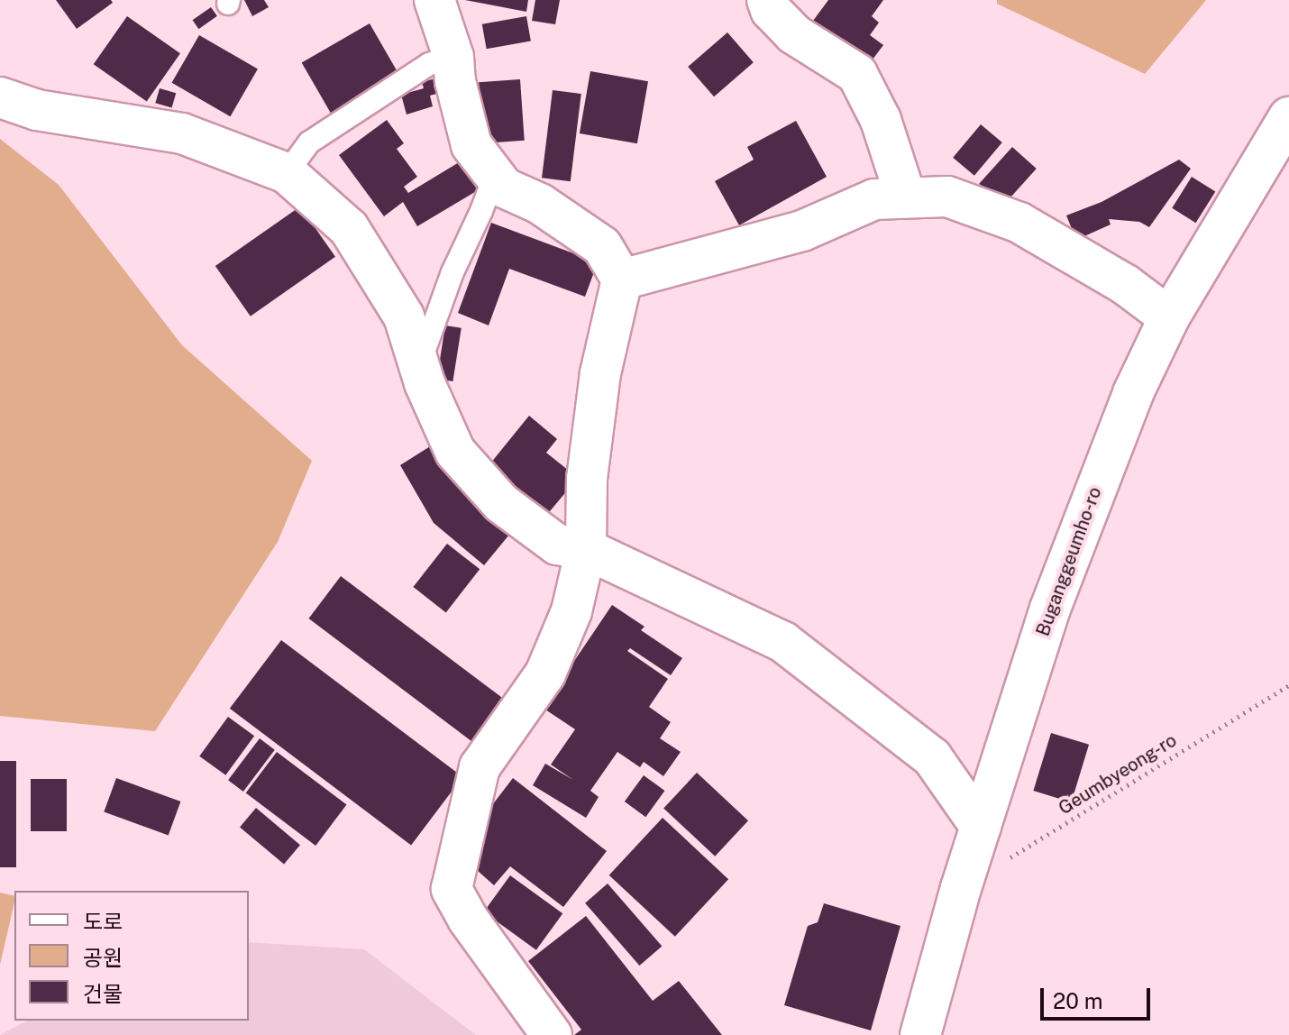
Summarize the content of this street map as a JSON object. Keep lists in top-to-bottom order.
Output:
{
  "streets": {
    "street": ["Buganggeumho-ro"],
    "path": ["Geumbyeong-ro"]
  },
  "legend": ["도로", "공원", "건물"],
  "scale_bar": "20 m"
}
